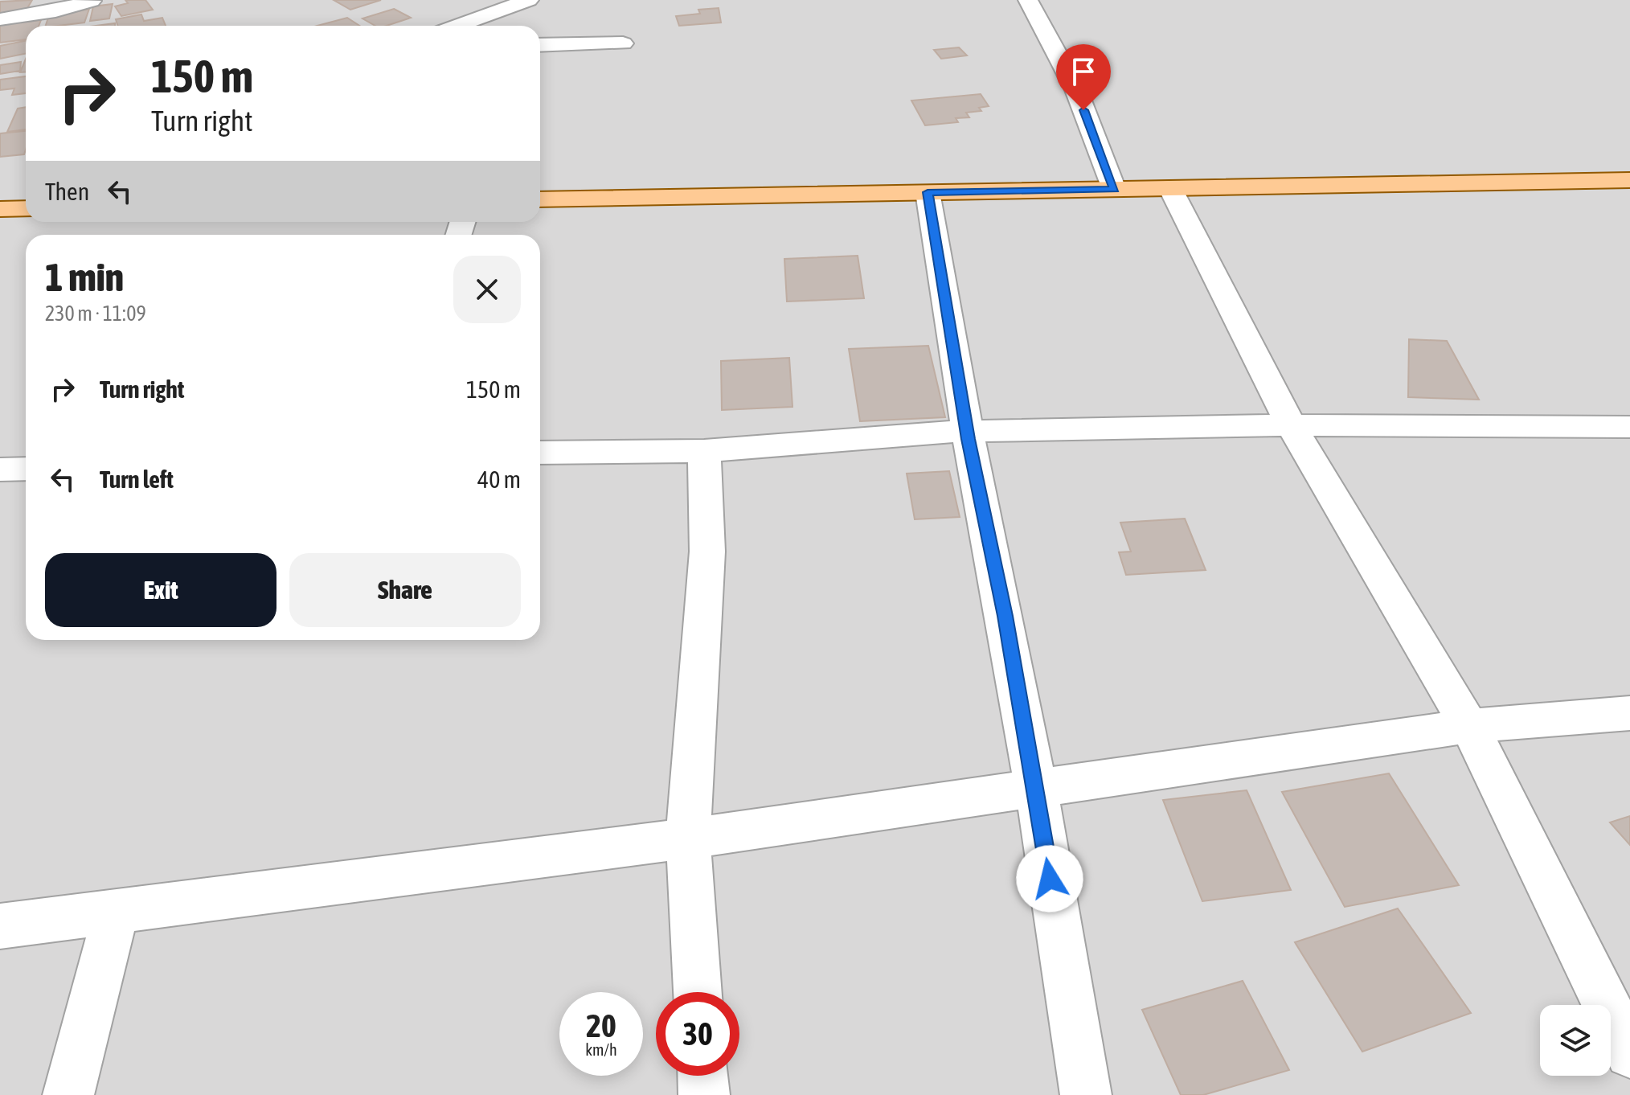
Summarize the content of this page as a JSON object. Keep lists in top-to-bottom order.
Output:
{
  "page": {
    "turn": ["150 m", "Turn right"],
    "then": "Then",
    "heading": ["1 min", "230 m · 11:09"],
    "list": [
      {
        "name": "Turn right",
        "value": "150 m"
      },
      {
        "name": "Turn left",
        "value": "40 m"
      }
    ],
    "buttons": ["Exit", "Share"],
    "speed": "20 km/h",
    "limit": "30"
  }
}
